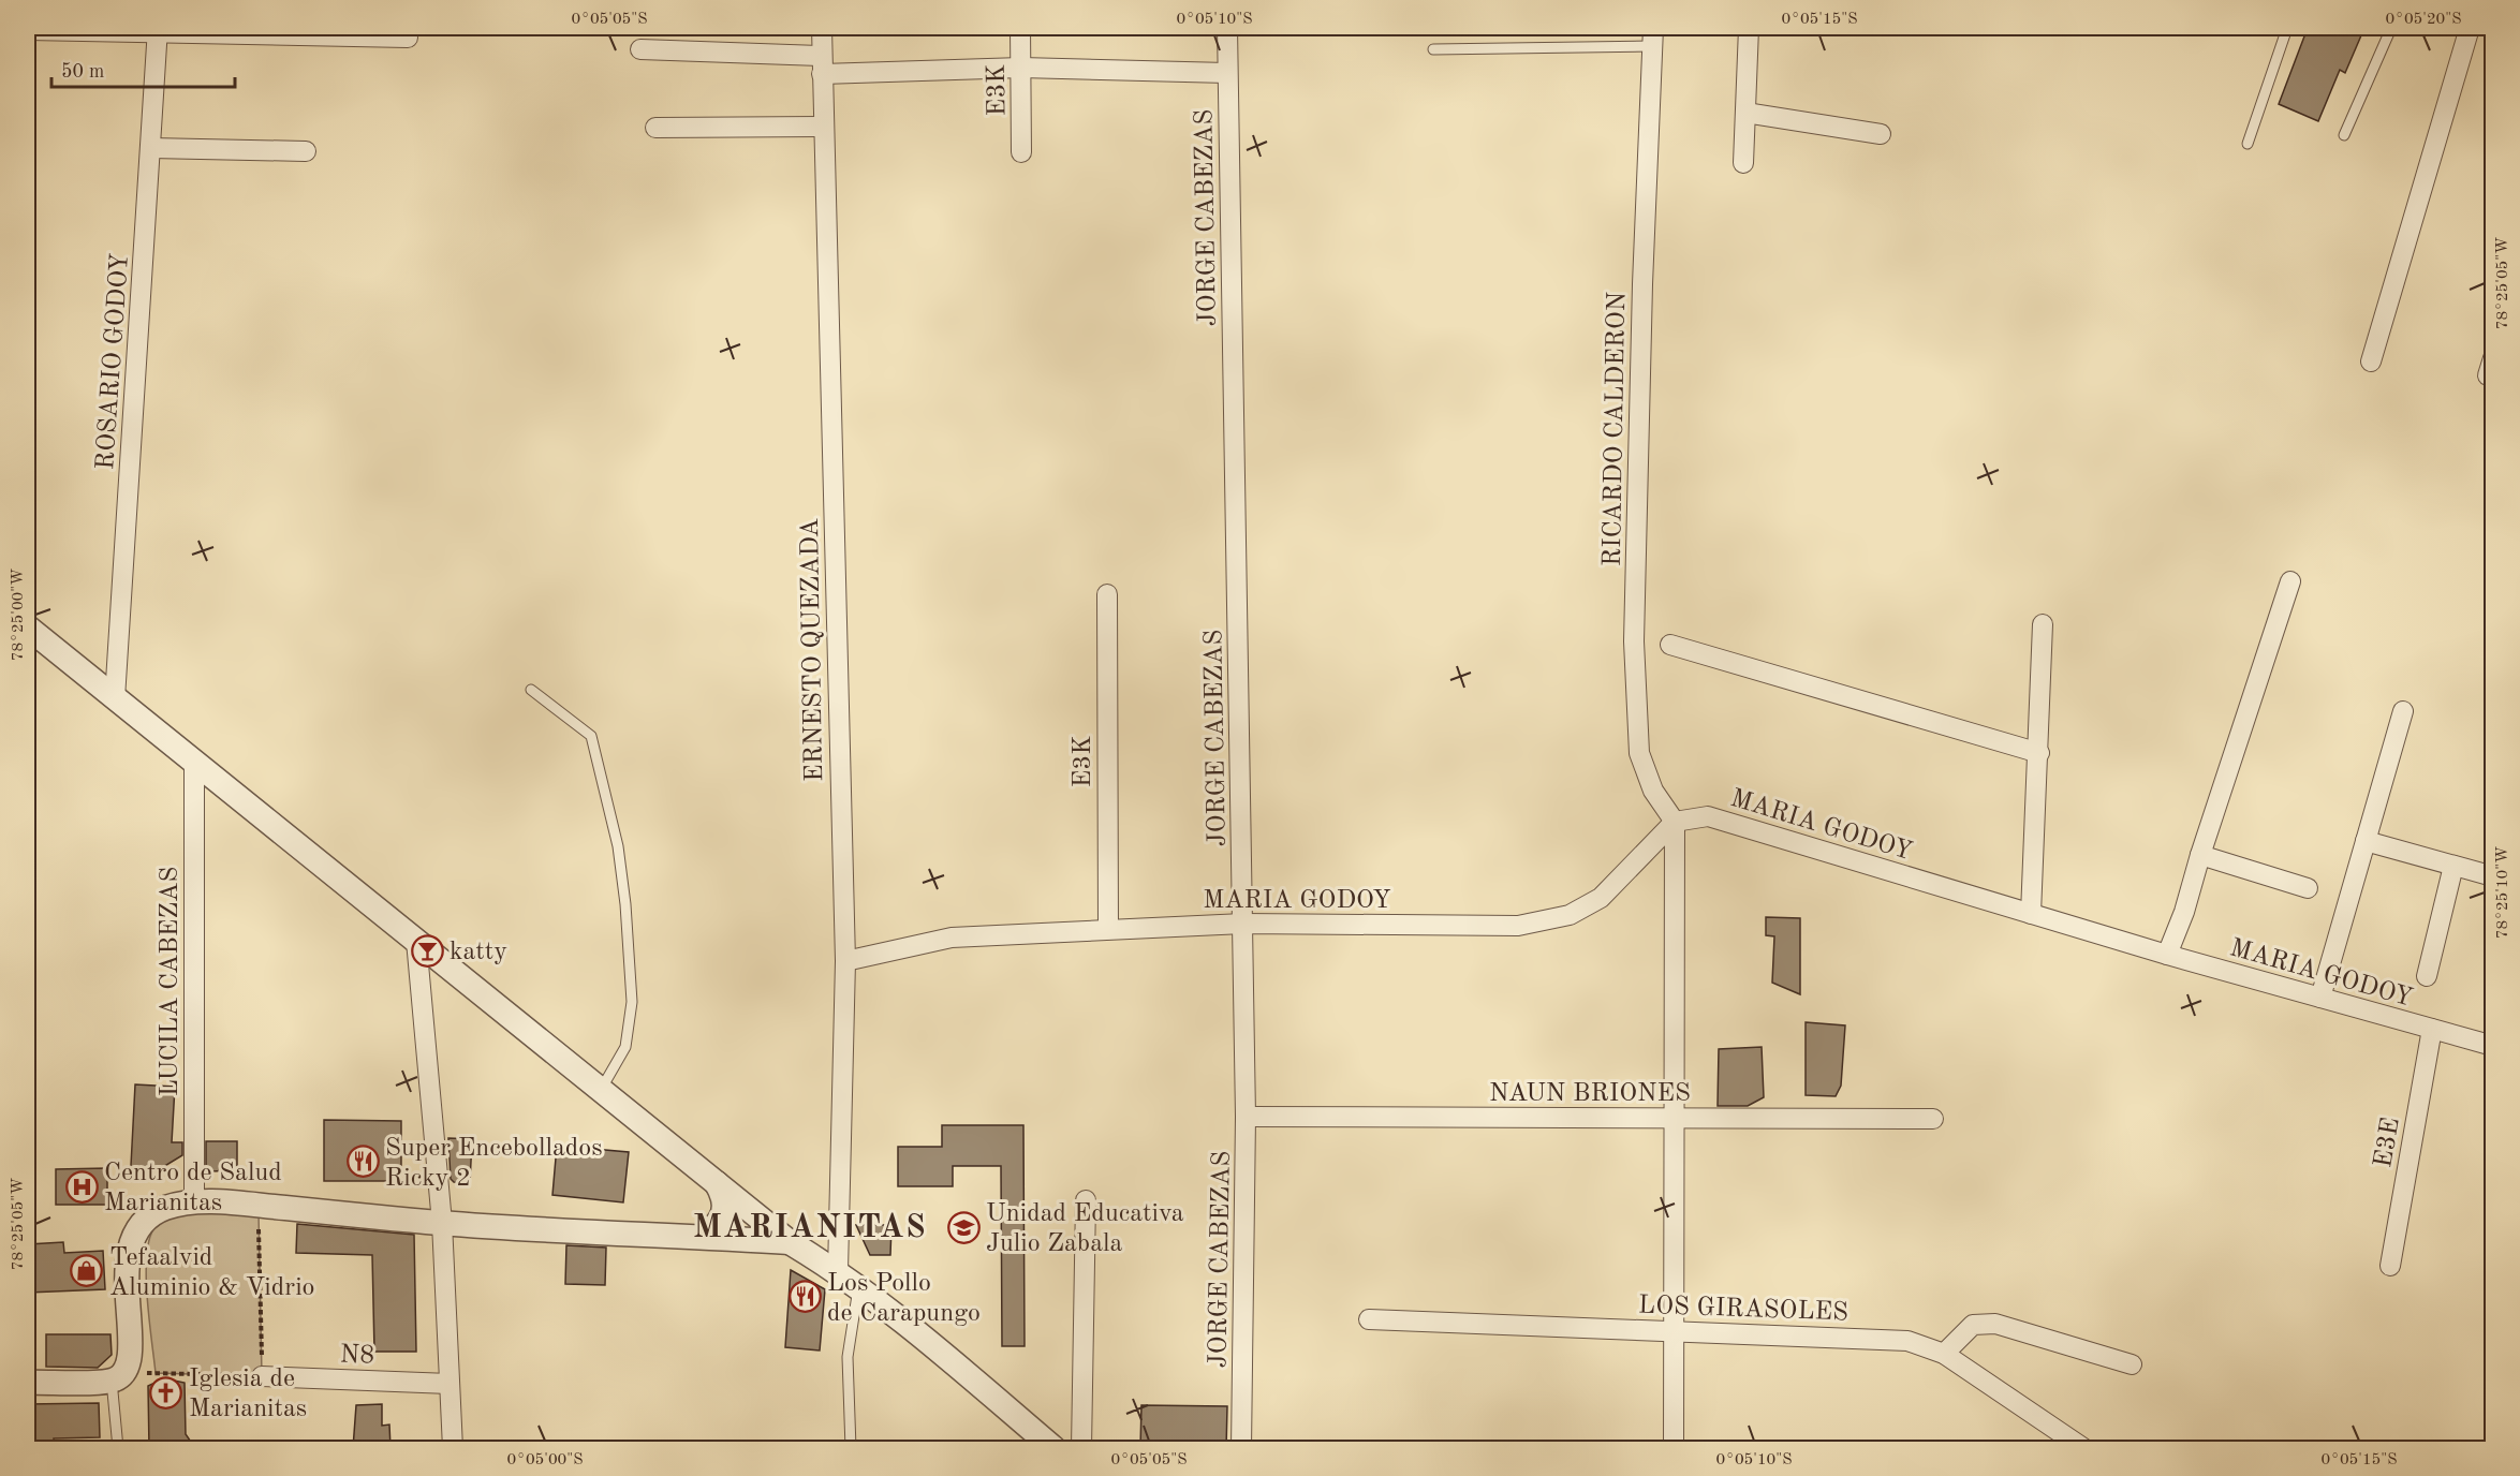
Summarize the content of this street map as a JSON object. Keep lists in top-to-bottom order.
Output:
{
  "streets": {
    "street": [
      "E3K",
      "JORGE CABEZAS",
      "ROSARIO GODOY",
      "RICARDO CALDERON",
      "ERNESTO QUEZADA",
      "MARIA GODOY",
      "LUCILA CABEZAS",
      "NAUN BRIONES",
      "E3E",
      "LOS GIRASOLES",
      "N8"
    ]
  },
  "crossings": [
    ["E3K", "MARIA GODOY"],
    ["JORGE CABEZAS", "MARIA GODOY"],
    ["JORGE CABEZAS", "NAUN BRIONES"],
    ["RICARDO CALDERON", "MARIA GODOY"],
    ["ERNESTO QUEZADA", "MARIA GODOY"],
    ["MARIA GODOY", "E3E"]
  ],
  "districts": ["MARIANITAS"],
  "places": {
    "bar": ["katty"],
    "restaurant": ["Super Encebollados Ricky 2", "Los Pollo de Carapungo"],
    "hospital": ["Centro de Salud Marianitas"],
    "school or university": ["Unidad Educativa Julio Zabala"],
    "shop": ["Tefaalvid Aluminio & Vidrio"],
    "church": ["Iglesia de Marianitas"]
  },
  "scale_bar": "50 m",
  "coordinates": [
    "0°05'05\"S",
    "0°05'10\"S",
    "0°05'15\"S",
    "0°05'20\"S",
    "78°25'05\"W",
    "78°25'00\"W",
    "78°25'10\"W",
    "0°05'00\"S"
  ]
}
